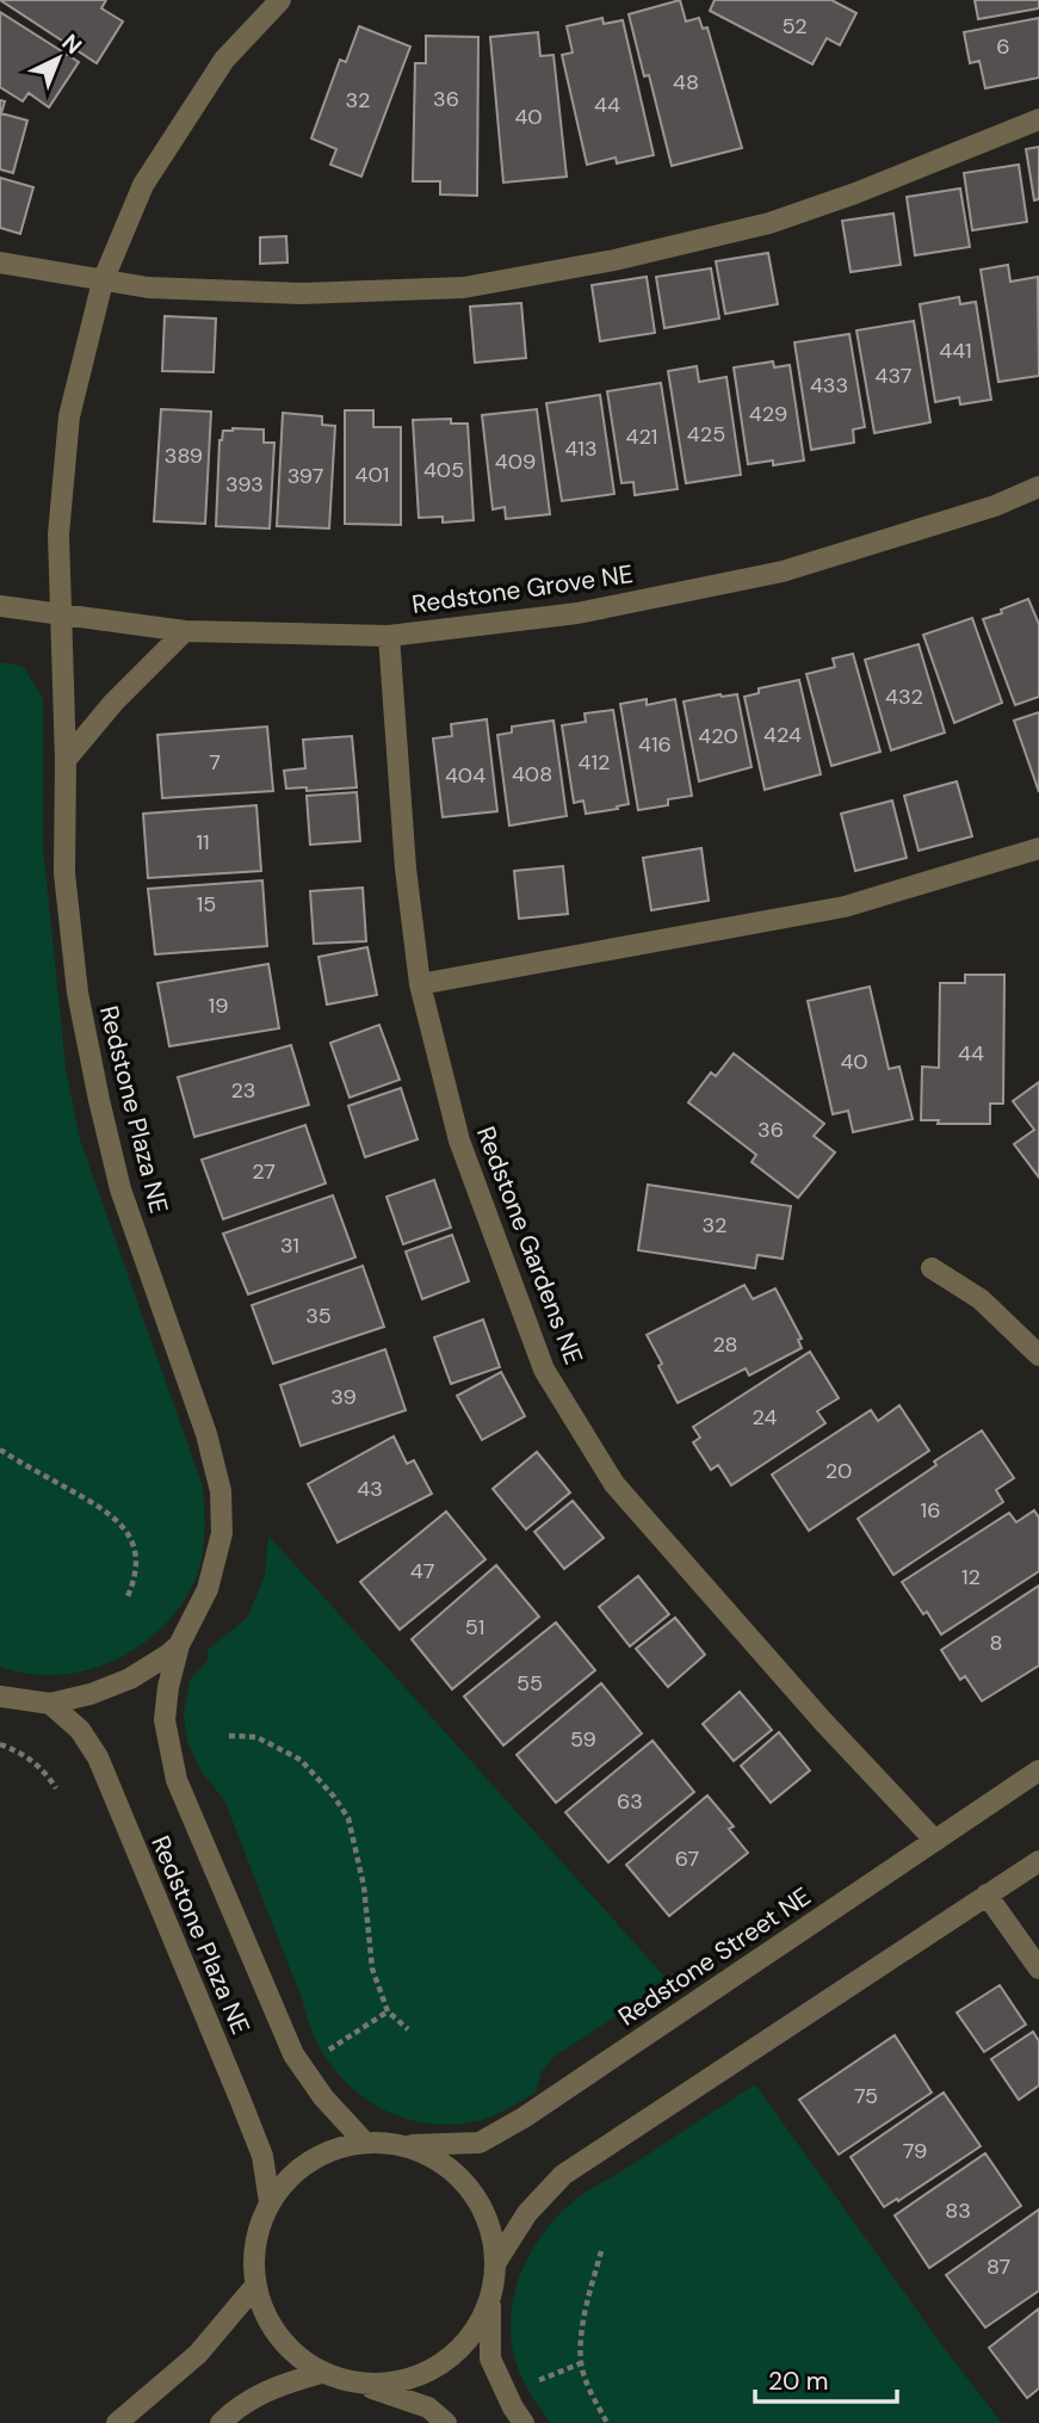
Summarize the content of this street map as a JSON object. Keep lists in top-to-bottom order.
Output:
{
  "streets": {
    "street": [
      "Redstone Grove NE",
      "Redstone Plaza NE",
      "Redstone Gardens NE",
      "Redstone Street NE"
    ]
  },
  "crossings": [
    ["Redstone Grove NE", "Redstone Plaza NE"],
    ["Redstone Grove NE", "Redstone Gardens NE"],
    ["Redstone Plaza NE", "Redstone Street NE"],
    ["Redstone Gardens NE", "Redstone Street NE"]
  ],
  "house_numbers": [
    "52",
    "6",
    "48",
    "36",
    "32",
    "44",
    "40",
    "441",
    "437",
    "433",
    "429",
    "425",
    "421",
    "413",
    "389",
    "409",
    "405",
    "401",
    "397",
    "393",
    "432",
    "424",
    "420",
    "416",
    "7",
    "412",
    "408",
    "404",
    "11",
    "15",
    "19",
    "44",
    "40",
    "23",
    "36",
    "27",
    "32",
    "31",
    "35",
    "28",
    "39",
    "24",
    "20",
    "43",
    "16",
    "47",
    "12",
    "51",
    "8",
    "55",
    "59",
    "63",
    "67",
    "75",
    "79",
    "83",
    "87"
  ],
  "scale_bar": "20 m",
  "north": "top right"
}
